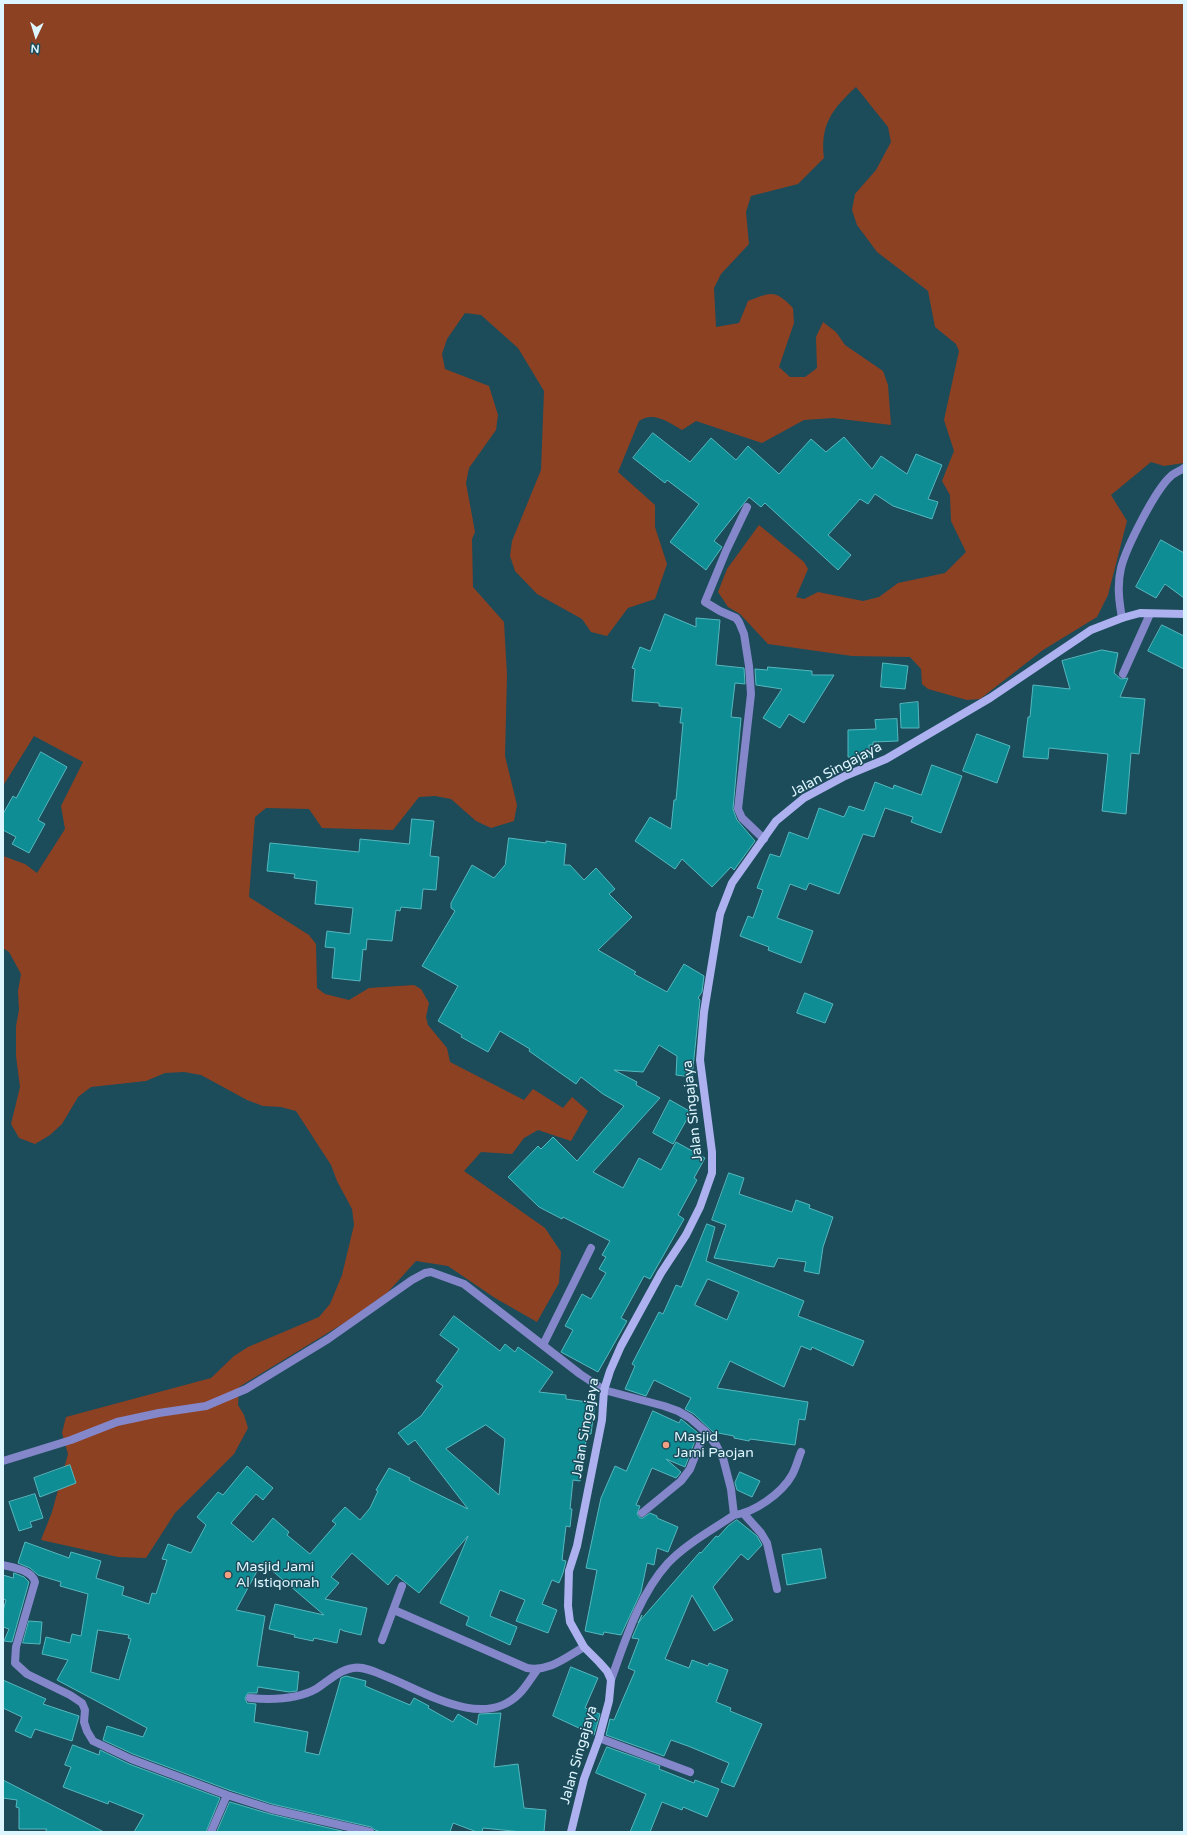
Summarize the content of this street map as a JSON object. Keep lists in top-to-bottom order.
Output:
{
  "streets": {
    "street": ["Jalan Singajaya"]
  },
  "places": ["Masjid Jami Paojan", "Masjid Jami Al Istiqomah"],
  "north": "bottom"
}
